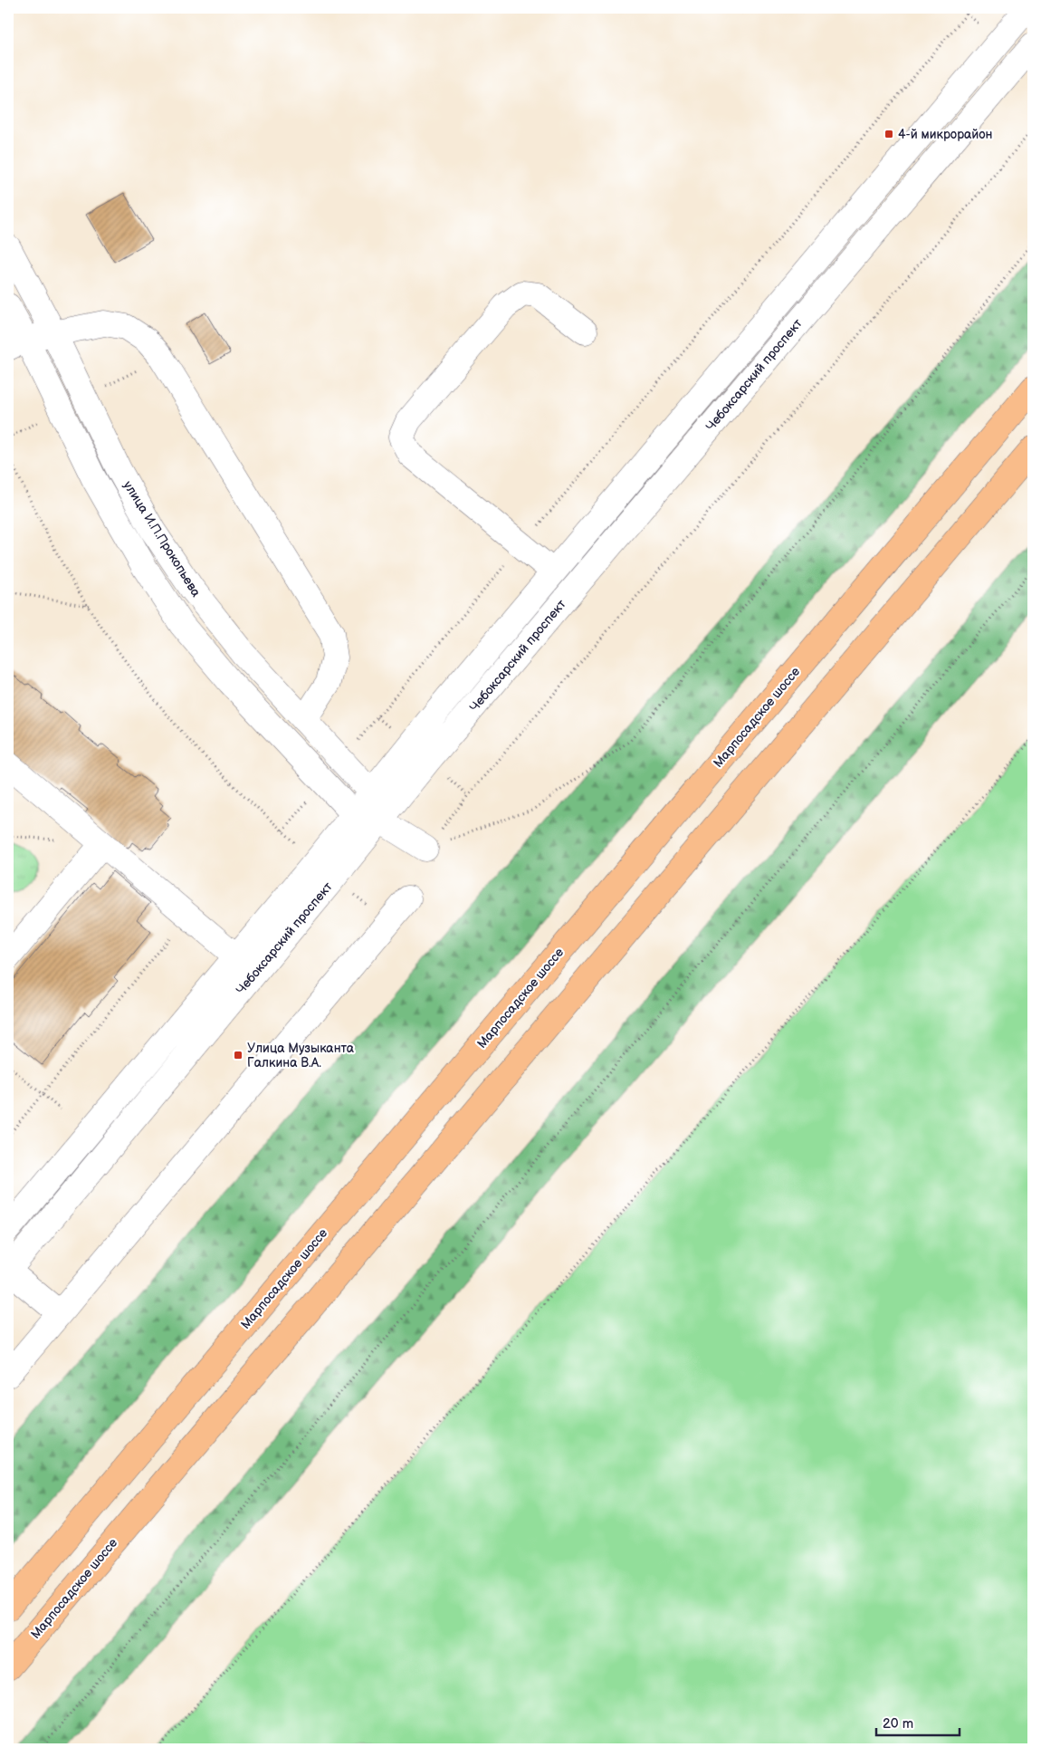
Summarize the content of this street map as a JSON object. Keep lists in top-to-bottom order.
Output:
{
  "streets": {
    "main road": ["Марпосадское шоссе"],
    "street": ["Чебоксарский проспект", "улица И.П.Прокопьева"]
  },
  "crossings": [
    ["Чебоксарский проспект", "улица И.П.Прокопьева"]
  ],
  "places": {
    "transit": ["4-й микрорайон", "Улица Музыканта Галкина В.А."]
  },
  "scale_bar": "20 m"
}
